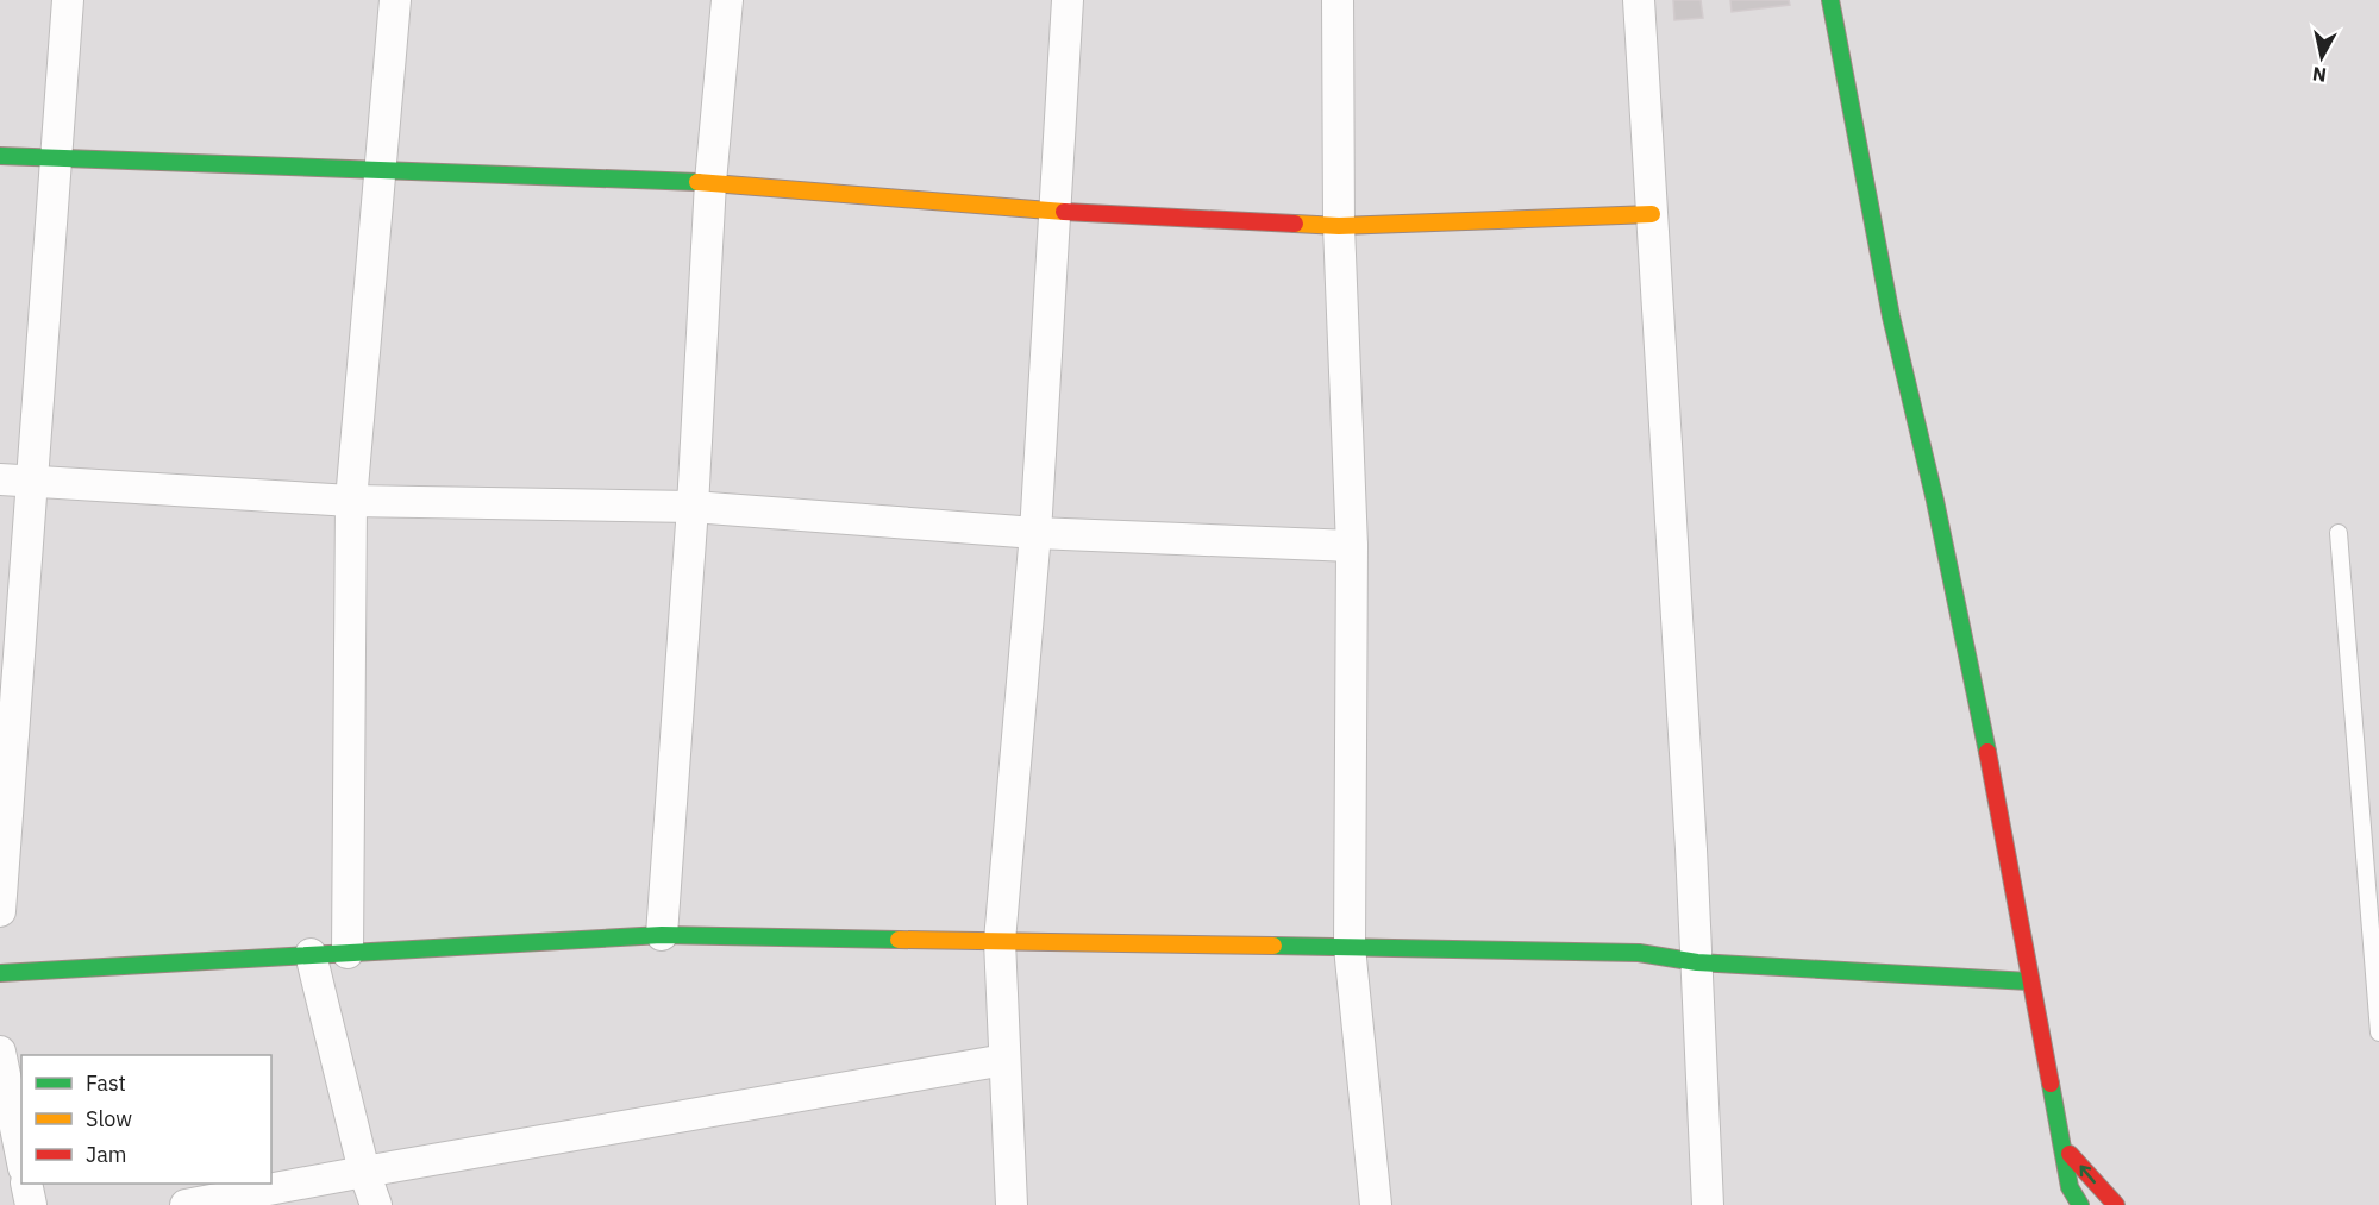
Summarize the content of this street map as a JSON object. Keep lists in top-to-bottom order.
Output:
{
  "legend": ["Fast", "Slow", "Jam"],
  "north": "bottom"
}
